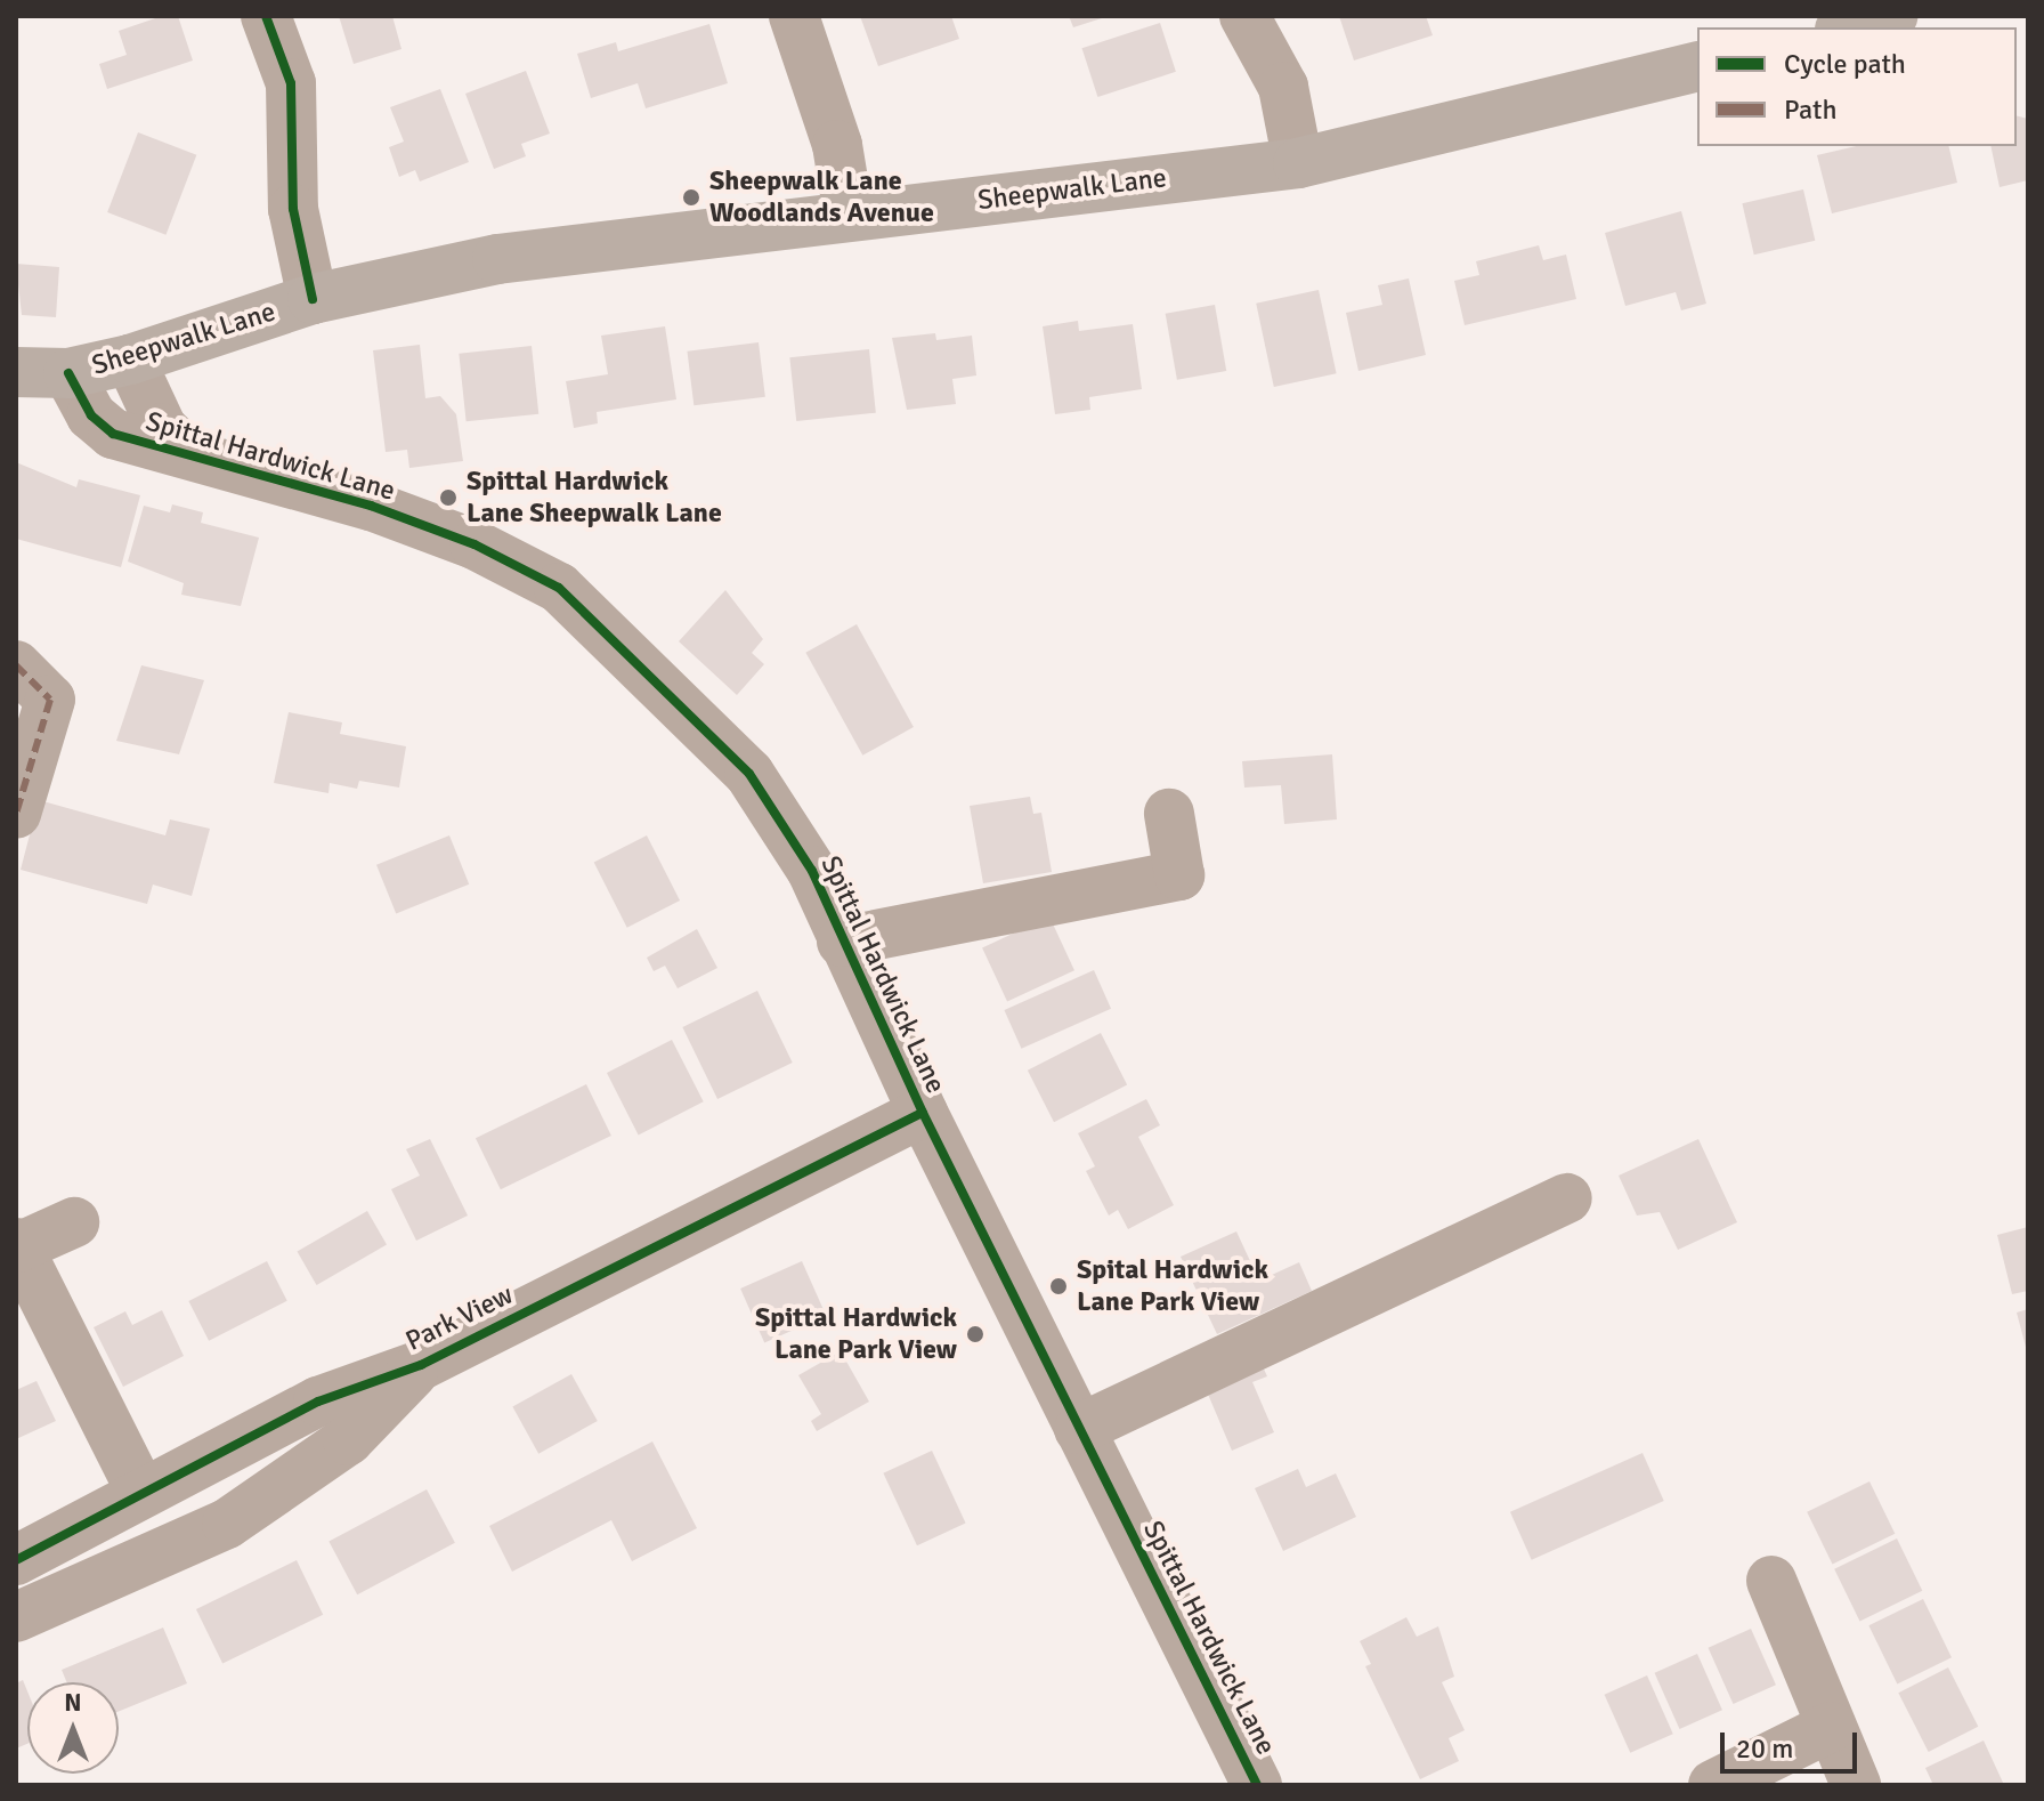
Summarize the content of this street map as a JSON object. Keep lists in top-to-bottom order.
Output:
{
  "streets": {
    "main road": ["Sheepwalk Lane"],
    "street": ["Spittal Hardwick Lane", "Park View"]
  },
  "crossings": [
    ["Sheepwalk Lane", "Spittal Hardwick Lane"],
    ["Spittal Hardwick Lane", "Park View"]
  ],
  "places": [
    "Sheepwalk Lane Woodlands Avenue",
    "Spittal Hardwick Lane Sheepwalk Lane",
    "Spital Hardwick Lane Park View",
    "Spittal Hardwick Lane Park View"
  ],
  "legend": ["Cycle path", "Path"],
  "scale_bar": "20 m",
  "north": "top"
}
